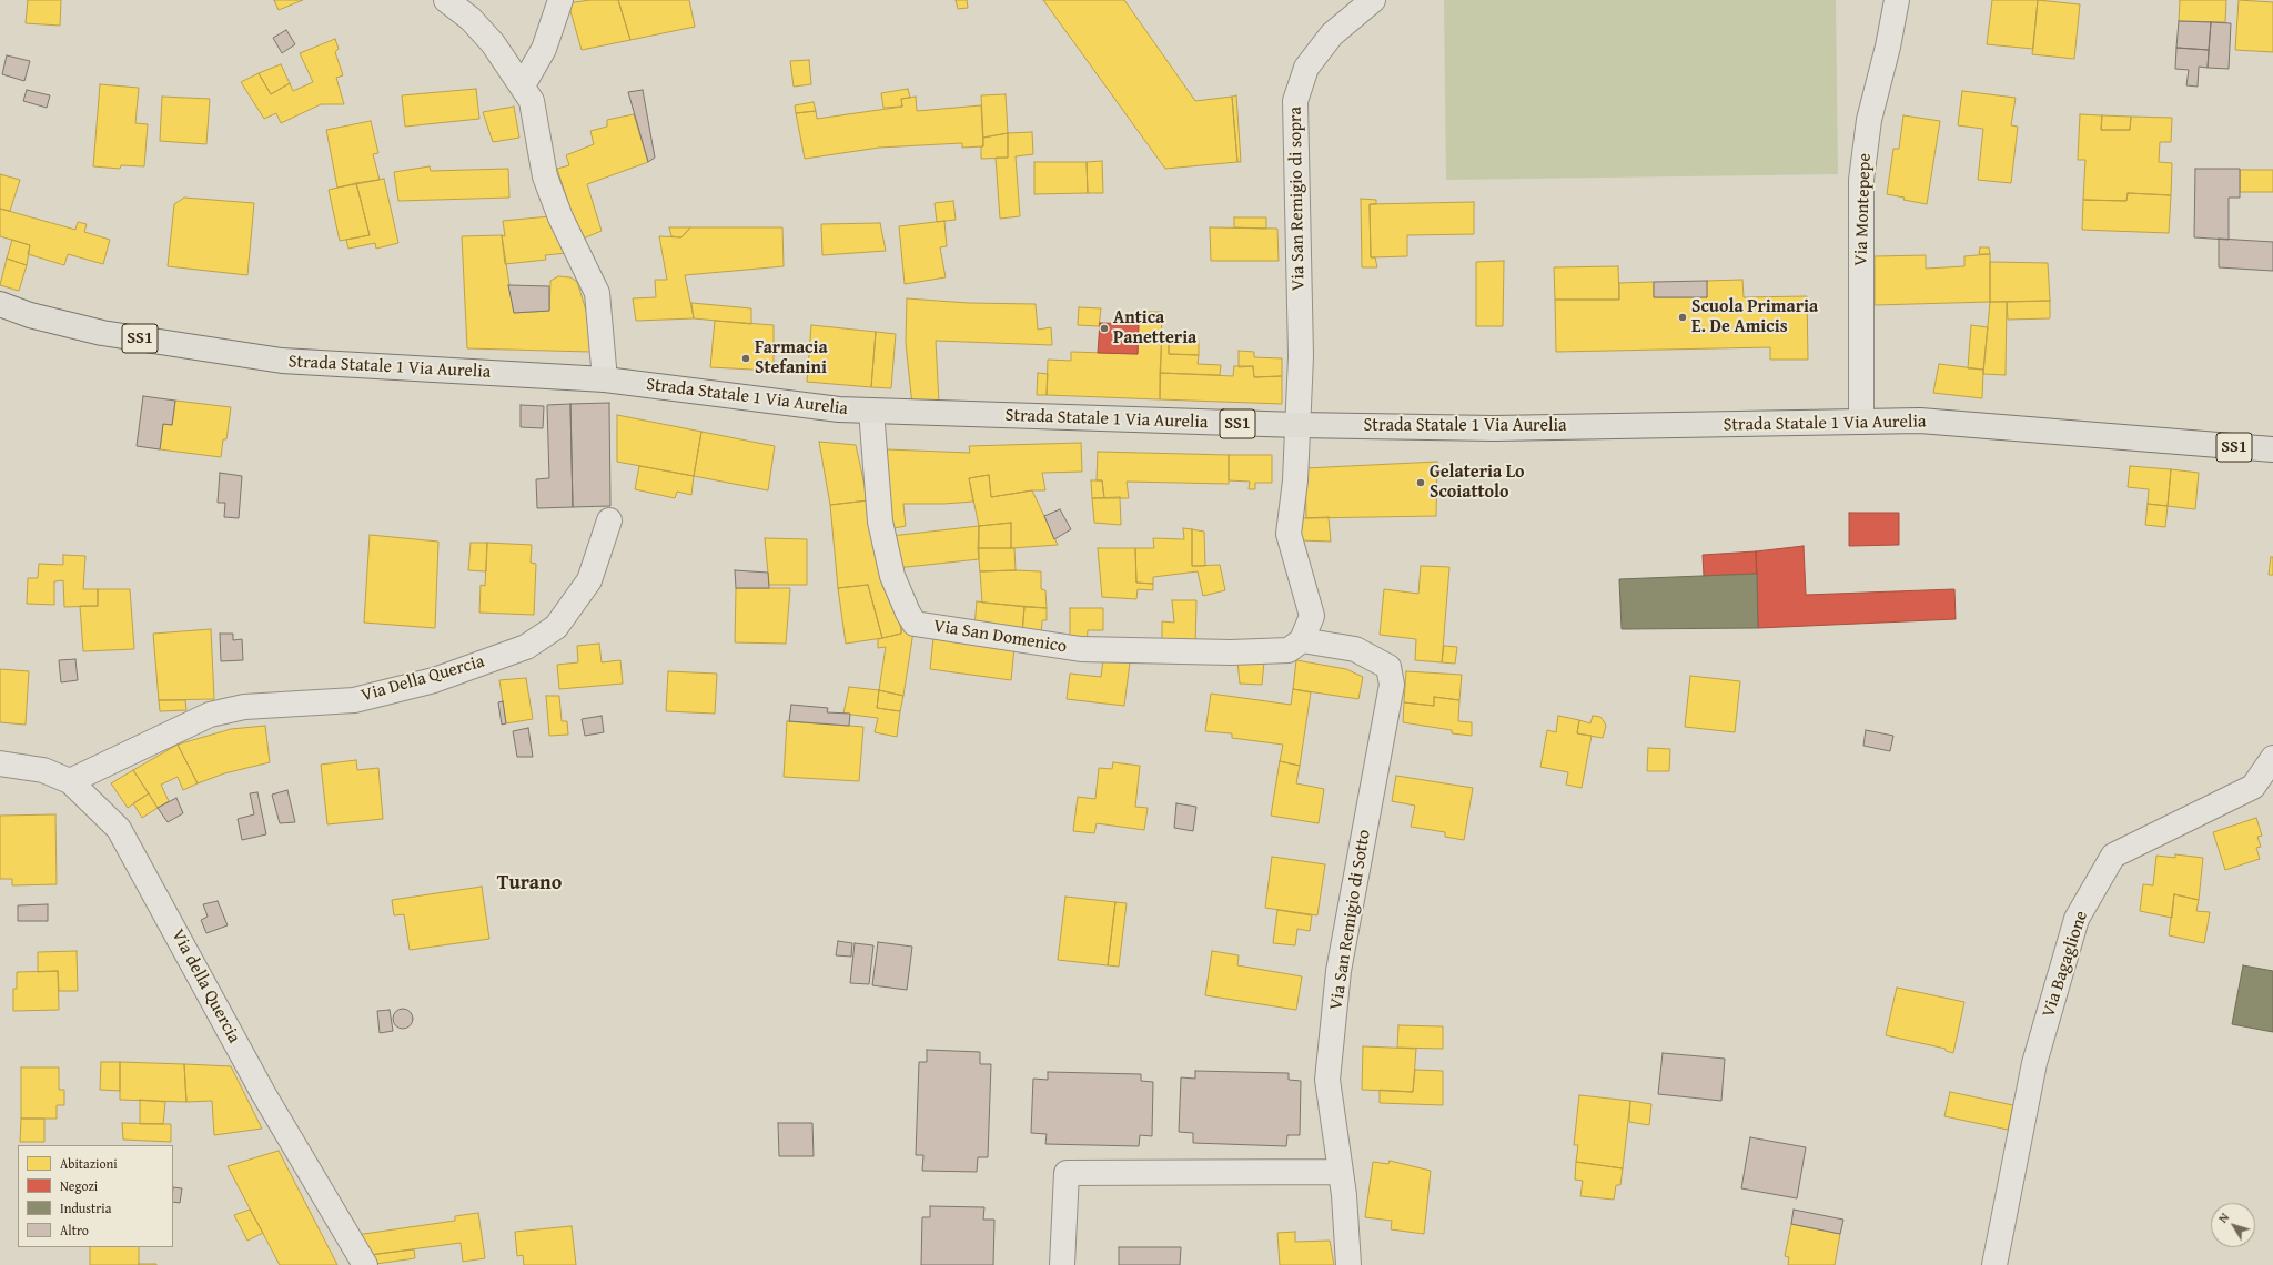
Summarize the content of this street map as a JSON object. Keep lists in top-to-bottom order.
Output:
{
  "streets": {
    "main road": ["SS1", "Strada Statale 1 Via Aurelia"],
    "street": [
      "Via San Remigio di sopra",
      "Via Montepepe",
      "Via San Domenico",
      "Via Della Quercia",
      "Via San Remigio di Sotto",
      "Via Bagaglione",
      "Via della Quercia"
    ]
  },
  "crossings": [
    ["Via San Remigio di sopra", "Strada Statale 1 Via Aurelia"],
    ["Via Montepepe", "Strada Statale 1 Via Aurelia"],
    ["Strada Statale 1 Via Aurelia", "Via San Domenico"],
    ["Via San Domenico", "Via San Remigio di Sotto"],
    ["Via Della Quercia", "Via della Quercia"]
  ],
  "districts": ["Turano"],
  "places": [
    "Scuola Primaria E. De Amicis",
    "Antica Panetteria",
    "Farmacia Stefanini",
    "Gelateria Lo Scoiattolo"
  ],
  "legend": [
    "Abitazioni",
    "Negozi",
    "Industria",
    "Altro"
  ],
  "north": "top left"
}
